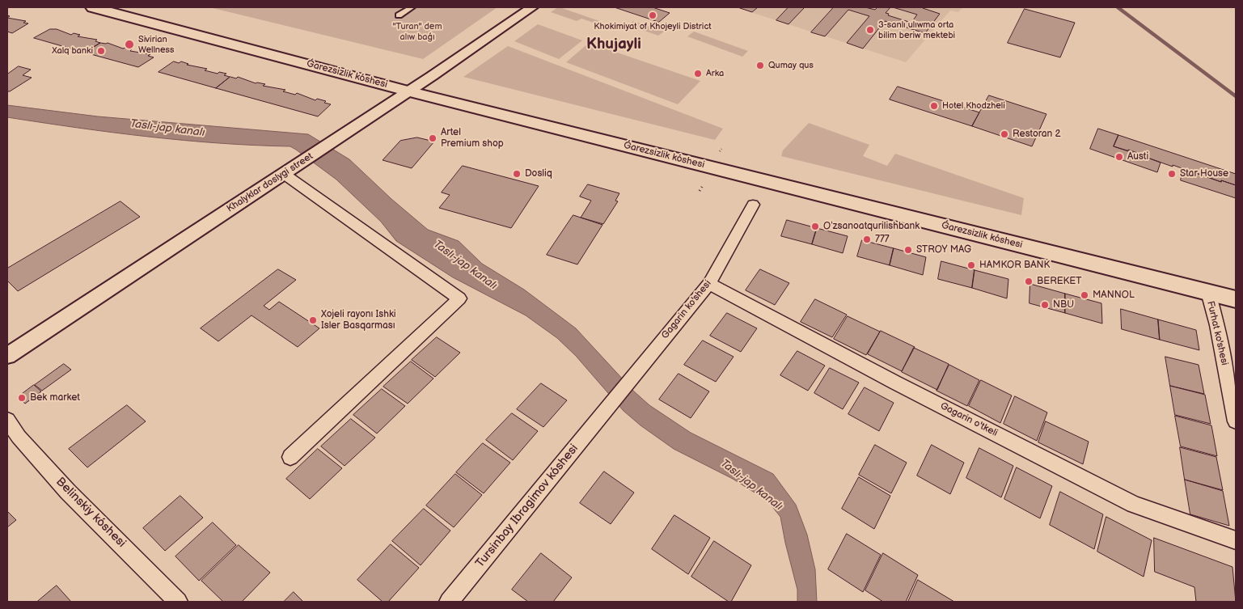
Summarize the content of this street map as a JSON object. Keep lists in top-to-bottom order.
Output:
{
  "streets": {
    "main road": ["Ǵarezsizlik kóshesi"],
    "street": [
      "Khalyklar doslygi street",
      "Gagarin ko'shesi",
      "Furhat ko'shesi",
      "Gagarin o'tkeli",
      "Tursinbay Ibragimov kóshesi",
      "Belinskiy kóshesi"
    ]
  },
  "crossings": [
    ["Ǵarezsizlik kóshesi", "Khalyklar doslygi street"],
    ["Ǵarezsizlik kóshesi", "Furhat ko'shesi"],
    ["Gagarin ko'shesi", "Gagarin o'tkeli"],
    ["Gagarin ko'shesi", "Tursinbay Ibragimov kóshesi"]
  ],
  "districts": ["Khujayli"],
  "water": ["Taslı-jap kanalı"],
  "parks": ["\"Turan\" dem alıw baǵı"],
  "places": [
    "Khokimiyat of Khojeyli District",
    "3-sanlı ulıwma orta bilim beriw mektebi",
    "Sivirian Wellness",
    "Xalq banki",
    "Qumay qus",
    "Arka",
    "Hotel Khodzheli",
    "Restoran 2",
    "Artel Premium shop",
    "Austi",
    "Dosliq",
    "Star House",
    "Oʻzsanoatqurilishbank",
    "777",
    "STROY MAG",
    "HAMKOR BANK",
    "BEREKET",
    "MANNOL",
    "NBU",
    "Xojeli rayonı Ishki Isler Basqarması",
    "Bek market"
  ]
}
